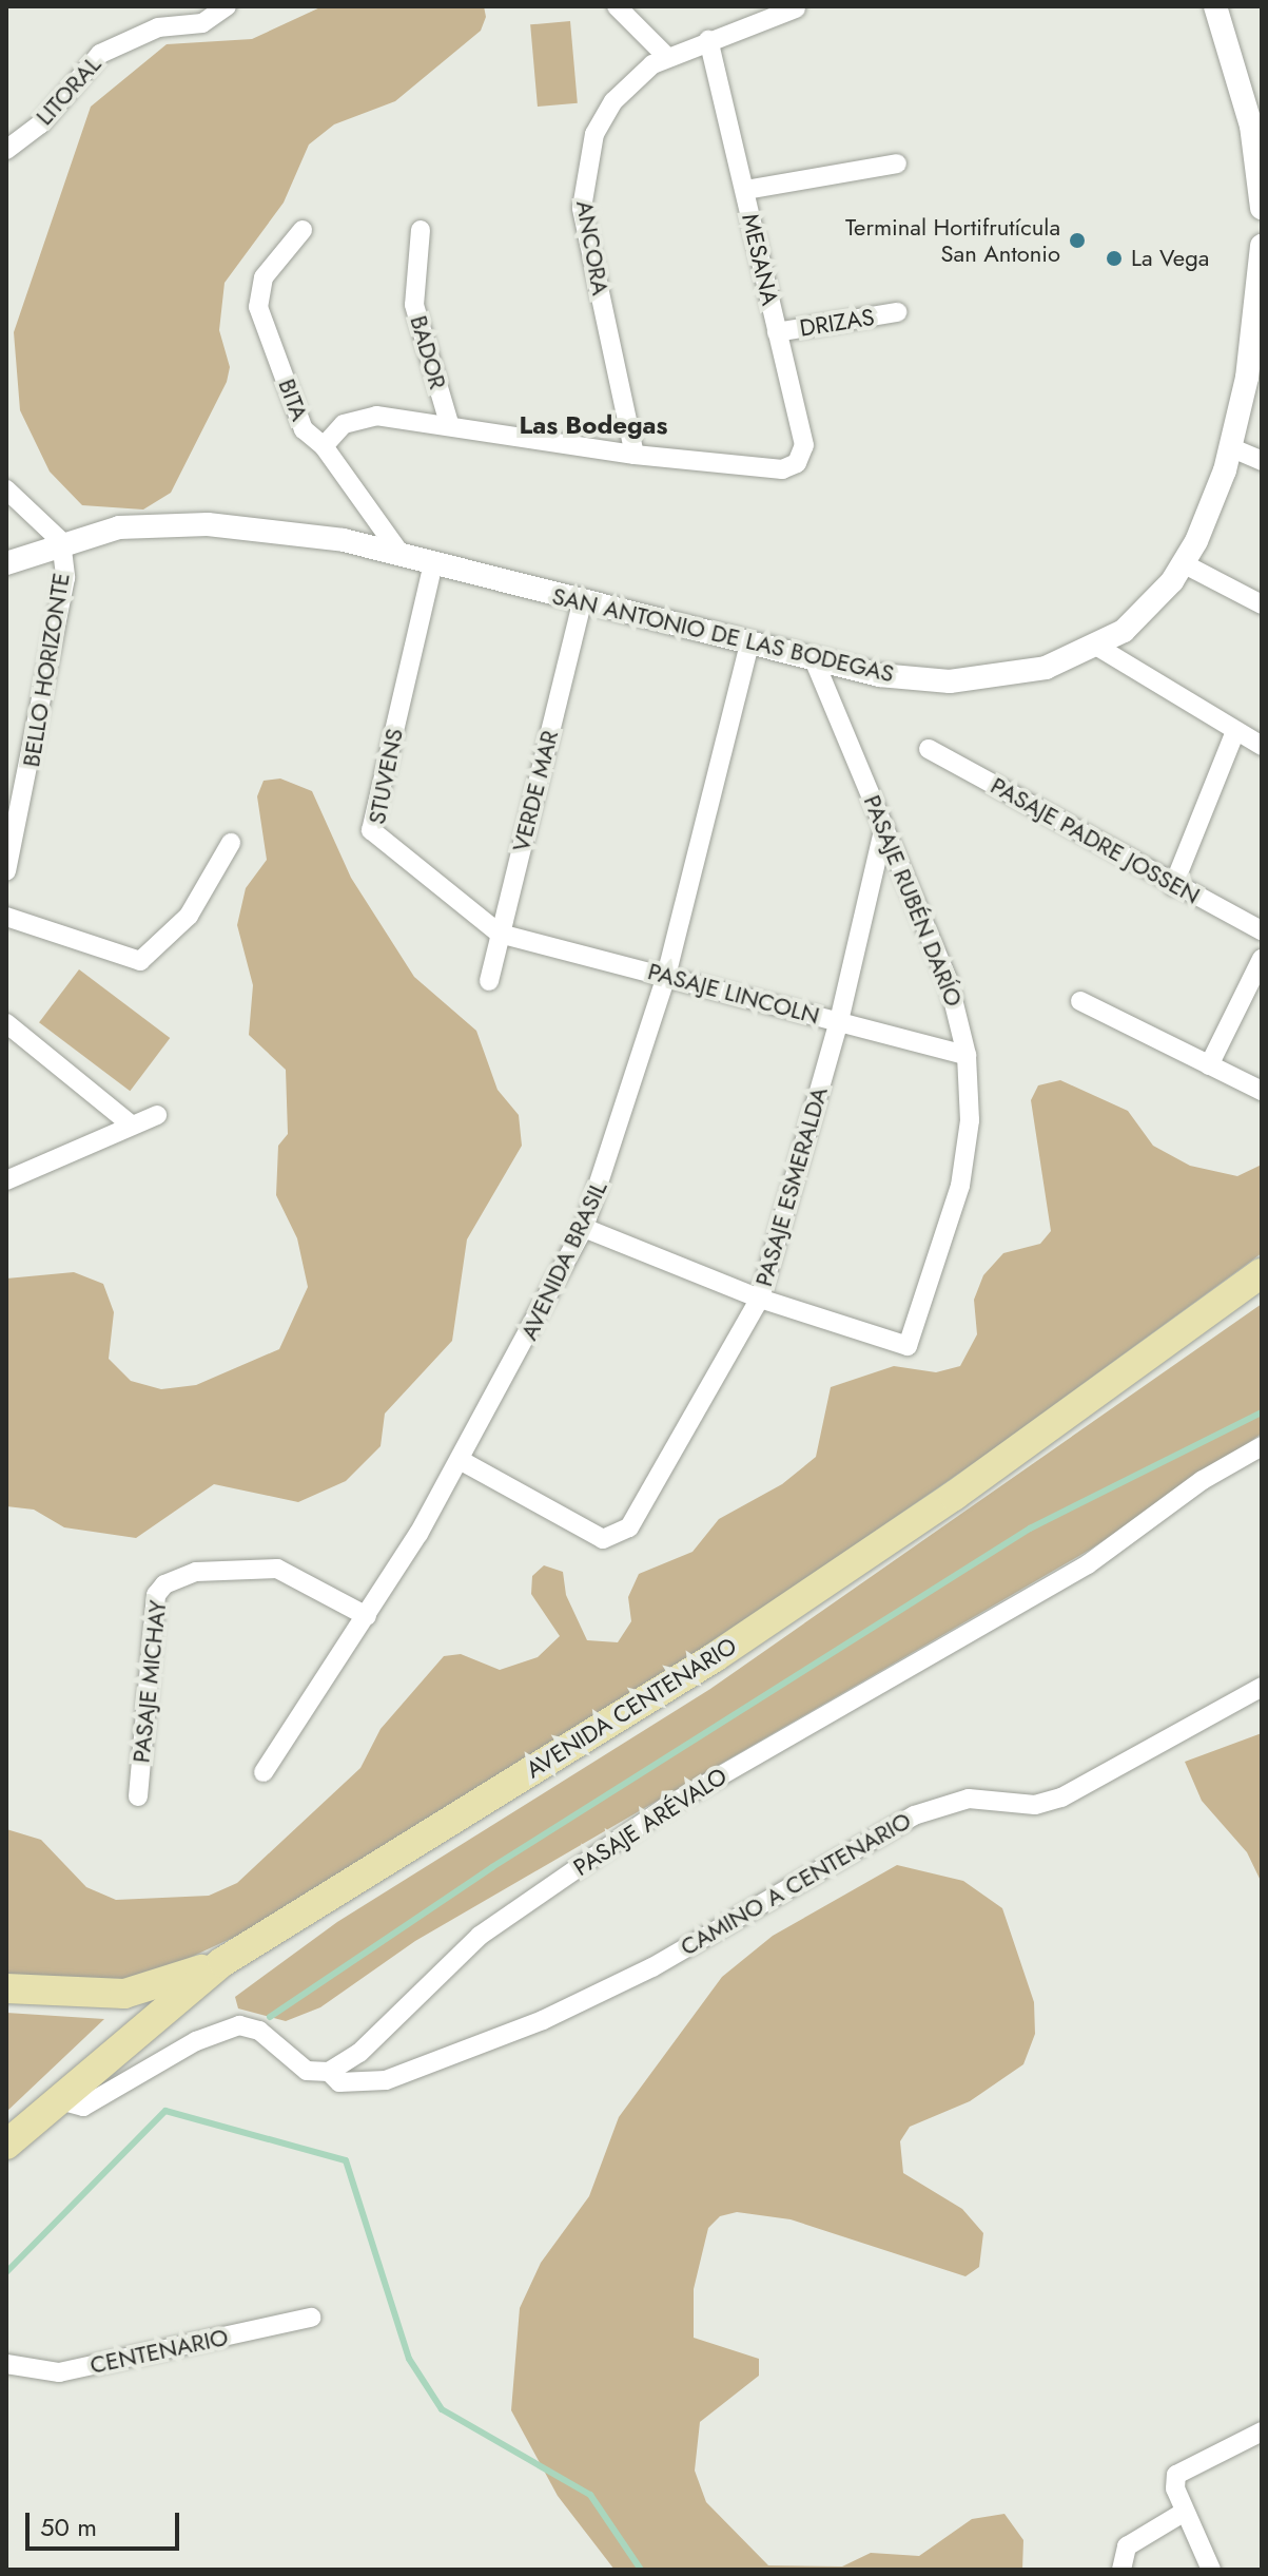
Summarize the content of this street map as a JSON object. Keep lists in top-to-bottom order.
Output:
{
  "streets": {
    "main road": ["AVENIDA CENTENARIO"],
    "street": [
      "LITORAL",
      "ANCORA",
      "MESANA",
      "DRIZAS",
      "BADOR",
      "BITA",
      "SAN ANTONIO DE LAS BODEGAS",
      "BELLO HORIZONTE",
      "STUVENS",
      "VERDE MAR",
      "PASAJE PADRE JOSSEN",
      "PASAJE RUBÉN DARÍO",
      "PASAJE LINCOLN",
      "PASAJE ESMERALDA",
      "AVENIDA BRASIL",
      "PASAJE MICHAY",
      "PASAJE ARÉVALO",
      "CAMINO A CENTENARIO",
      "CENTENARIO"
    ]
  },
  "crossings": [
    ["ANCORA", "MESANA"],
    ["MESANA", "DRIZAS"],
    ["BITA", "SAN ANTONIO DE LAS BODEGAS"],
    ["SAN ANTONIO DE LAS BODEGAS", "BELLO HORIZONTE"],
    ["SAN ANTONIO DE LAS BODEGAS", "STUVENS"],
    ["SAN ANTONIO DE LAS BODEGAS", "VERDE MAR"],
    ["SAN ANTONIO DE LAS BODEGAS", "PASAJE RUBÉN DARÍO"],
    ["SAN ANTONIO DE LAS BODEGAS", "AVENIDA BRASIL"],
    ["STUVENS", "VERDE MAR"],
    ["STUVENS", "PASAJE LINCOLN"],
    ["VERDE MAR", "PASAJE LINCOLN"],
    ["PASAJE RUBÉN DARÍO", "PASAJE LINCOLN"],
    ["PASAJE RUBÉN DARÍO", "PASAJE ESMERALDA"],
    ["PASAJE LINCOLN", "PASAJE ESMERALDA"],
    ["PASAJE LINCOLN", "AVENIDA BRASIL"],
    ["PASAJE ESMERALDA", "AVENIDA BRASIL"],
    ["AVENIDA BRASIL", "PASAJE MICHAY"],
    ["PASAJE ARÉVALO", "CAMINO A CENTENARIO"]
  ],
  "districts": ["Las Bodegas"],
  "places": ["Terminal Hortifrutícula San Antonio", "La Vega"],
  "scale_bar": "50 m"
}
